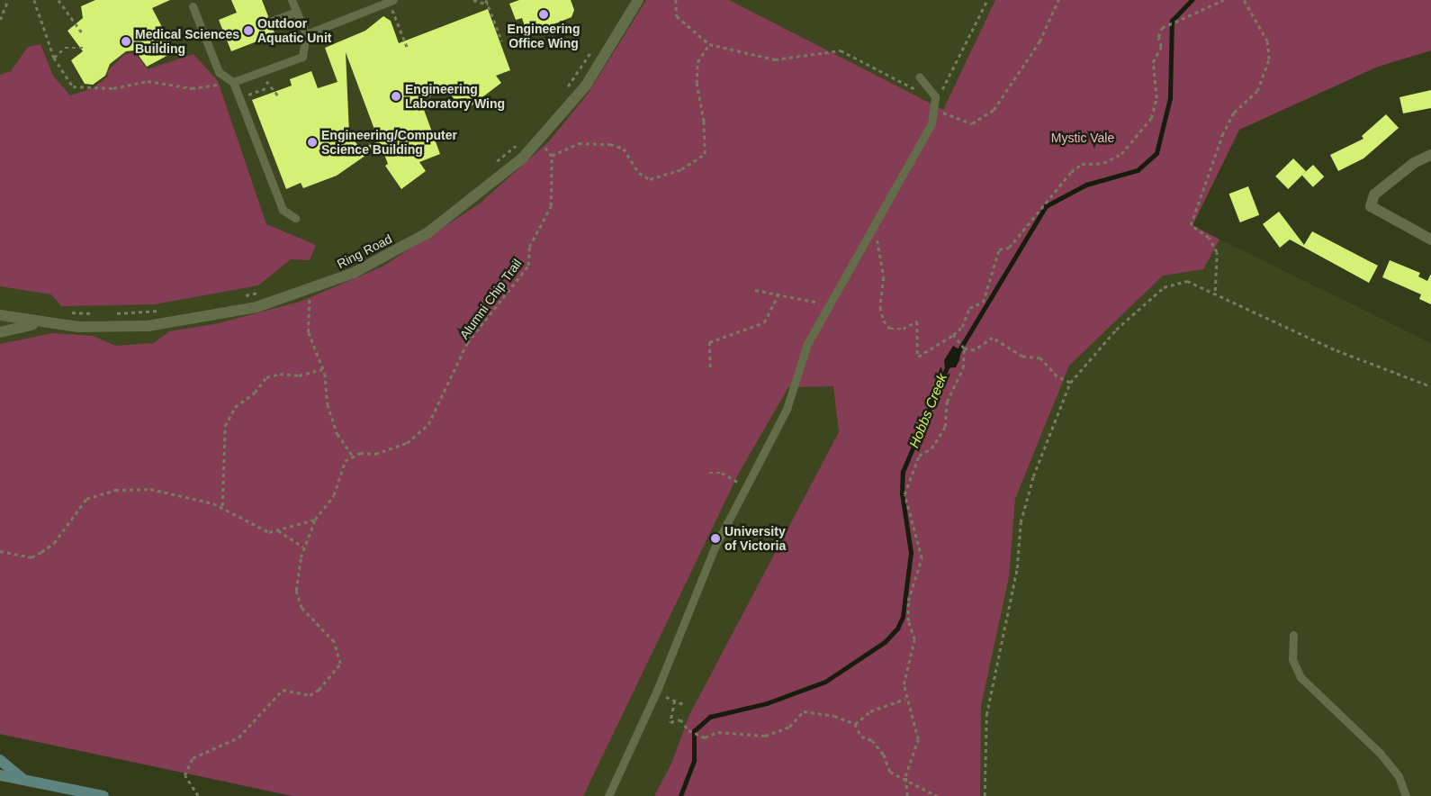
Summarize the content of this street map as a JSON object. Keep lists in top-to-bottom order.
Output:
{
  "streets": {
    "street": ["Ring Road"],
    "path": ["Alumni Chip Trail"]
  },
  "water": ["Hobbs Creek"],
  "parks": ["Mystic Vale"],
  "places": [
    "Engineering Office Wing",
    "Outdoor Aquatic Unit",
    "Medical Sciences Building",
    "Engineering Laboratory Wing",
    "Engineering/Computer Science Building",
    "University of Victoria"
  ]
}
